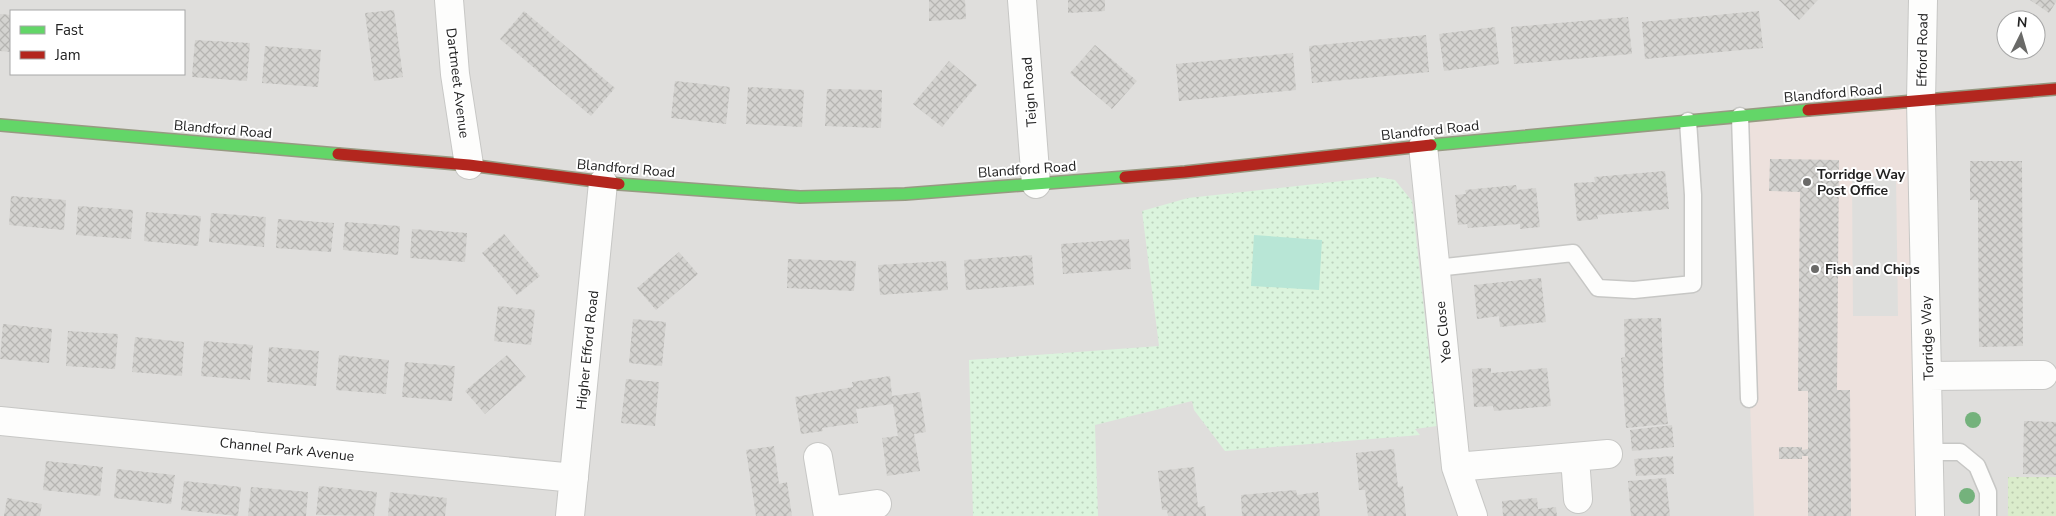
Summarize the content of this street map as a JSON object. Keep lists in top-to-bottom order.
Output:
{
  "streets": {
    "street": [
      "Efford Road",
      "Dartmeet Avenue",
      "Teign Road",
      "Blandford Road",
      "Yeo Close",
      "Torridge Way",
      "Higher Efford Road",
      "Channel Park Avenue"
    ]
  },
  "crossings": [
    ["Efford Road", "Blandford Road"],
    ["Efford Road", "Torridge Way"],
    ["Dartmeet Avenue", "Blandford Road"],
    ["Teign Road", "Blandford Road"],
    ["Blandford Road", "Yeo Close"],
    ["Blandford Road", "Torridge Way"],
    ["Blandford Road", "Higher Efford Road"],
    ["Higher Efford Road", "Channel Park Avenue"]
  ],
  "places": ["Torridge Way Post Office", "Fish and Chips"],
  "legend": ["Fast", "Jam"],
  "north": "top"
}
